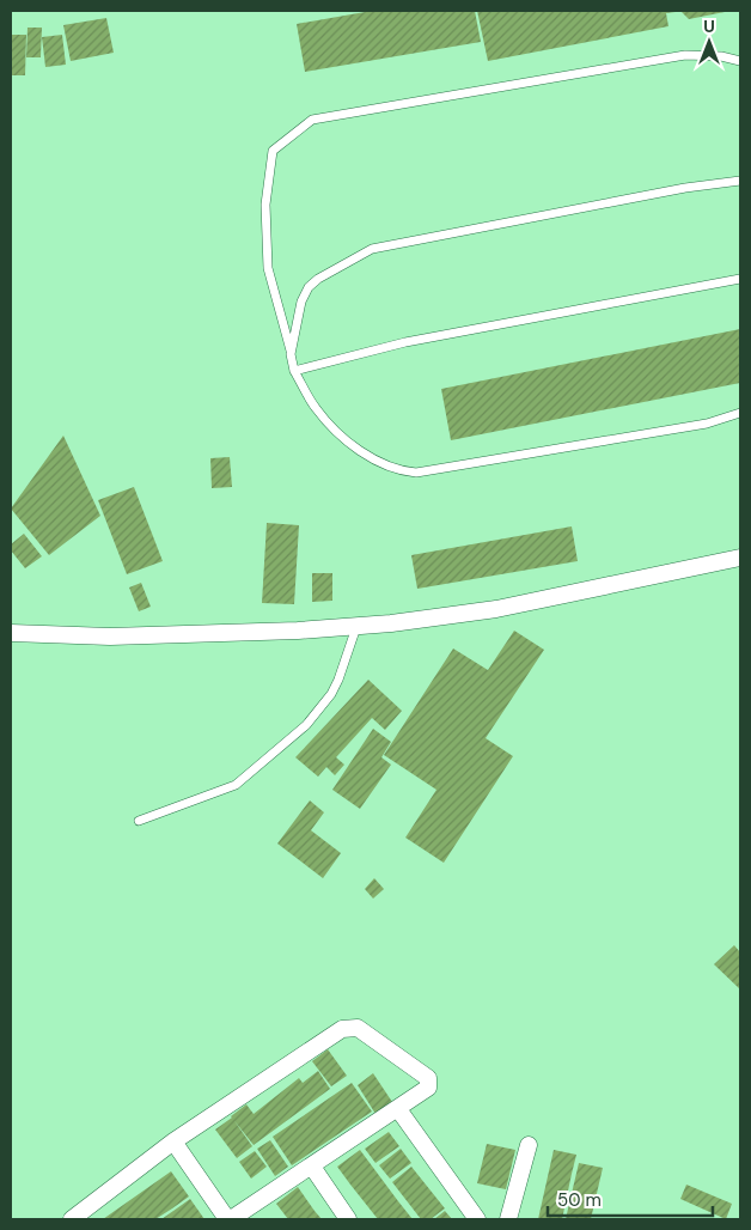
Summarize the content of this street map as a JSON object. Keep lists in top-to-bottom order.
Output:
{
  "scale_bar": "50 m",
  "north": "top"
}
